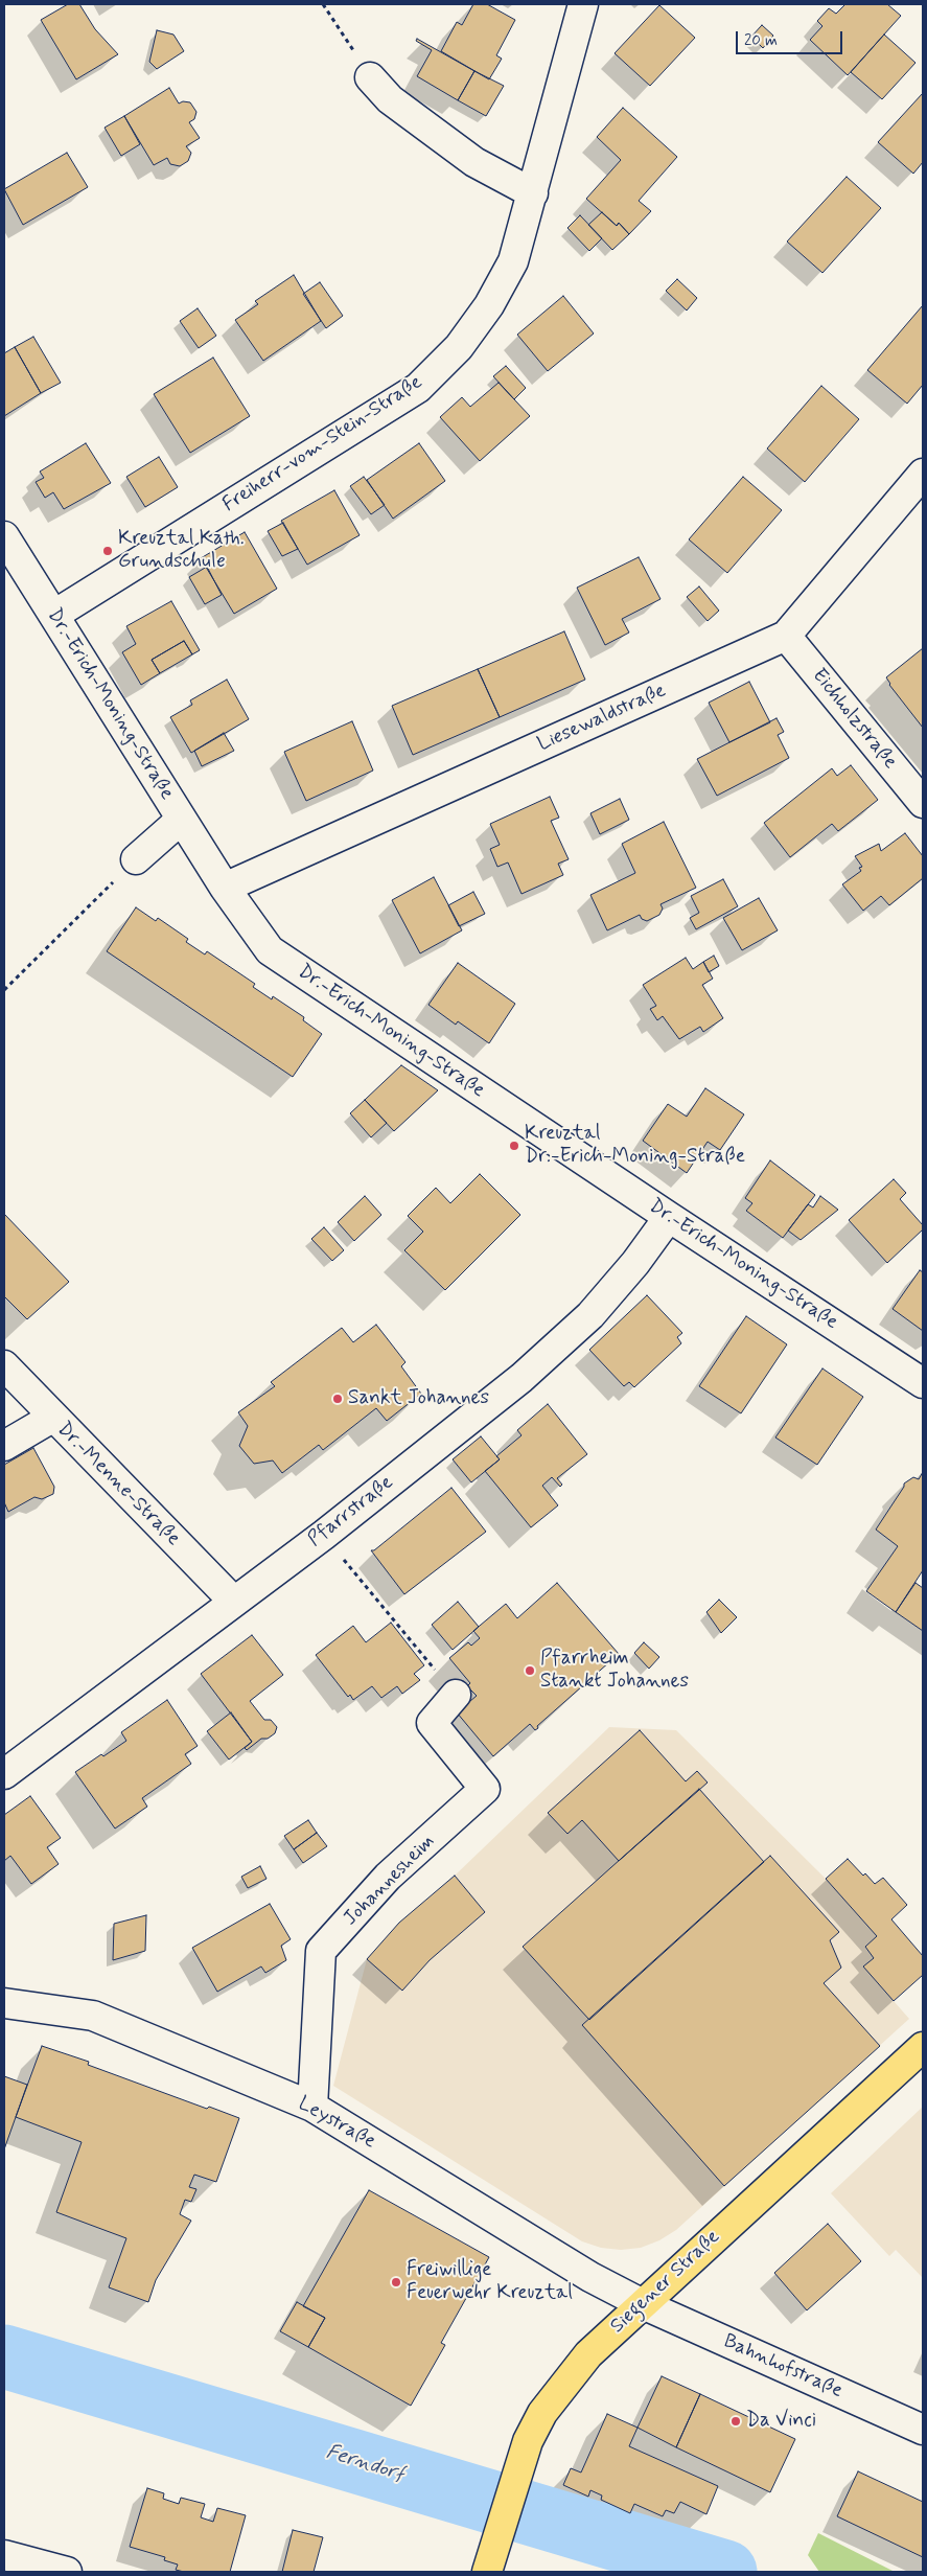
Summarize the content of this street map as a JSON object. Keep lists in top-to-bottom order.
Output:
{
  "streets": {
    "main road": ["Siegener Straße"],
    "street": [
      "Freiherr-vom-Stein-Straße",
      "Dr.-Erich-Moning-Straße",
      "Liesewaldstraße",
      "Eichholzstraße",
      "Dr.-Menne-Straße",
      "Pfarrstraße",
      "Johannesheim",
      "Leystraße",
      "Bahnhofstraße"
    ]
  },
  "crossings": [
    ["Freiherr-vom-Stein-Straße", "Dr.-Erich-Moning-Straße"],
    ["Dr.-Erich-Moning-Straße", "Liesewaldstraße"],
    ["Dr.-Erich-Moning-Straße", "Pfarrstraße"],
    ["Liesewaldstraße", "Eichholzstraße"],
    ["Dr.-Menne-Straße", "Pfarrstraße"],
    ["Johannesheim", "Leystraße"],
    ["Leystraße", "Siegener Straße"],
    ["Leystraße", "Bahnhofstraße"],
    ["Siegener Straße", "Bahnhofstraße"]
  ],
  "water": ["Ferndorf"],
  "places": [
    "Kreuztal Kath. Grundschule",
    "Kreuztal Dr.-Erich-Moning-Straße",
    "Sankt Johannes",
    "Pfarrheim Stankt Johannes",
    "Freiwillige Feuerwehr Kreuztal",
    "Da Vinci"
  ],
  "scale_bar": "20 m"
}
